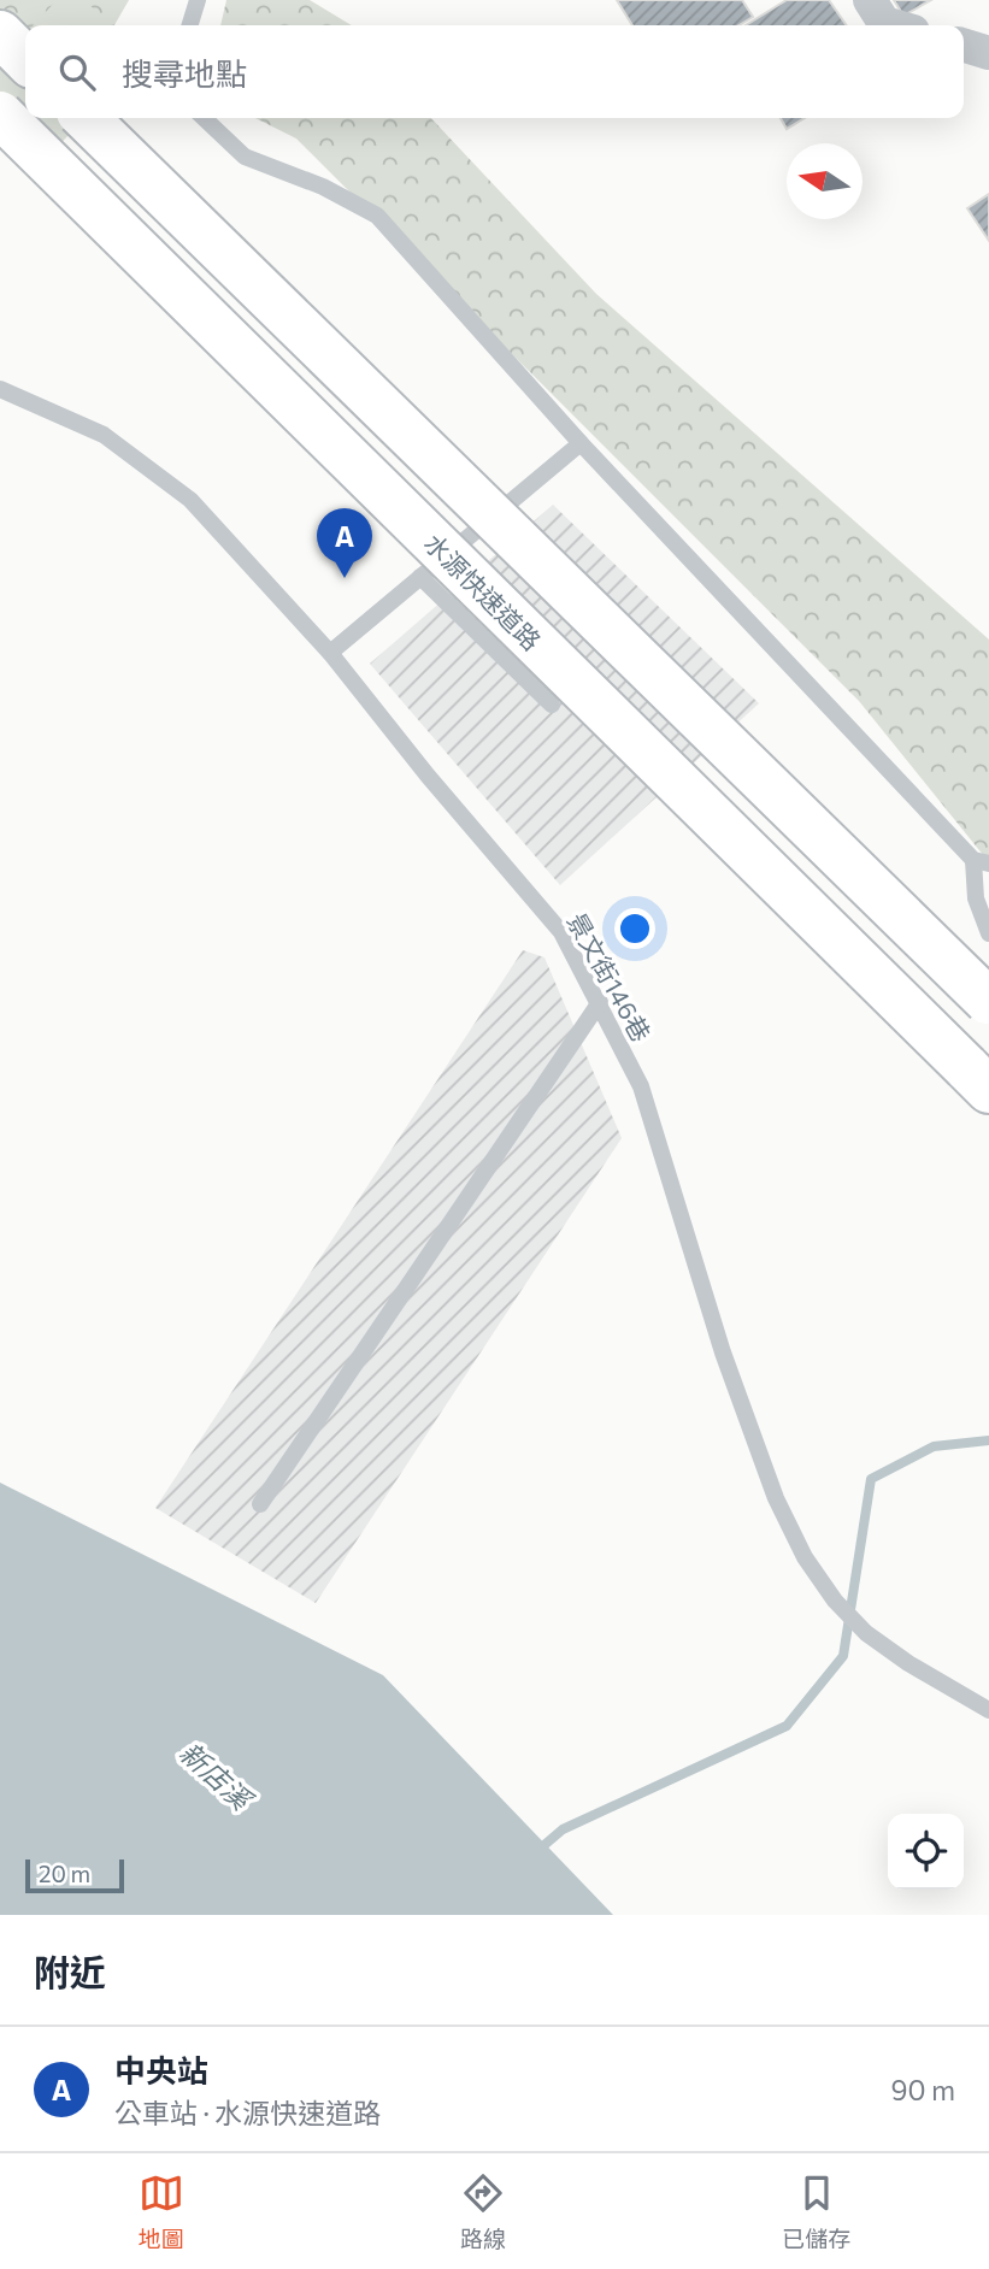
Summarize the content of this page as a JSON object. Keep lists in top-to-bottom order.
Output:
{
  "streets": {
    "highway": ["水源快速道路"],
    "lane": ["景文街146巷"]
  },
  "water": ["新店溪"],
  "scale_bar": "20 m",
  "north": "left",
  "page": {
    "search": "搜尋地點",
    "pins": "A",
    "scale": "20 m",
    "heading": "附近",
    "list": [
      {
        "mark": "A",
        "name": "中央站",
        "note": "公車站 · 水源快速道路",
        "value": "90 m"
      }
    ],
    "nav": ["地圖", "路線", "已儲存"]
  }
}
